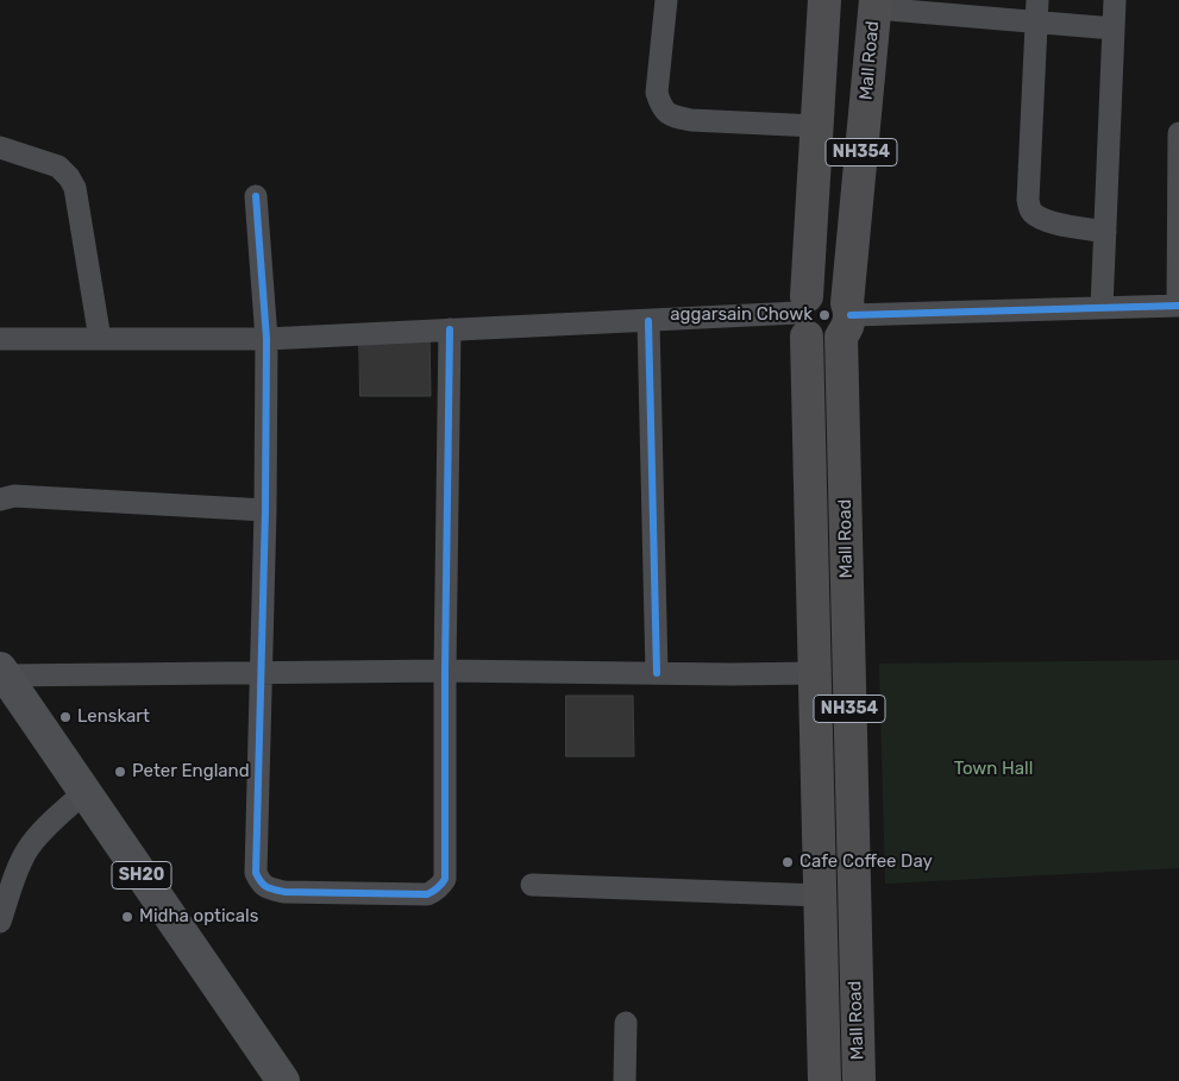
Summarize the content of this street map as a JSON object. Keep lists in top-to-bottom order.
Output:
{
  "streets": {
    "highway": ["Mall Road", "NH354"],
    "main road": ["SH20"]
  },
  "crossings": [
    ["Mall Road", "NH354"]
  ],
  "parks": ["Town Hall"],
  "places": [
    "aggarsain Chowk",
    "Lenskart",
    "Peter England",
    "Cafe Coffee Day",
    "Midha opticals"
  ]
}
